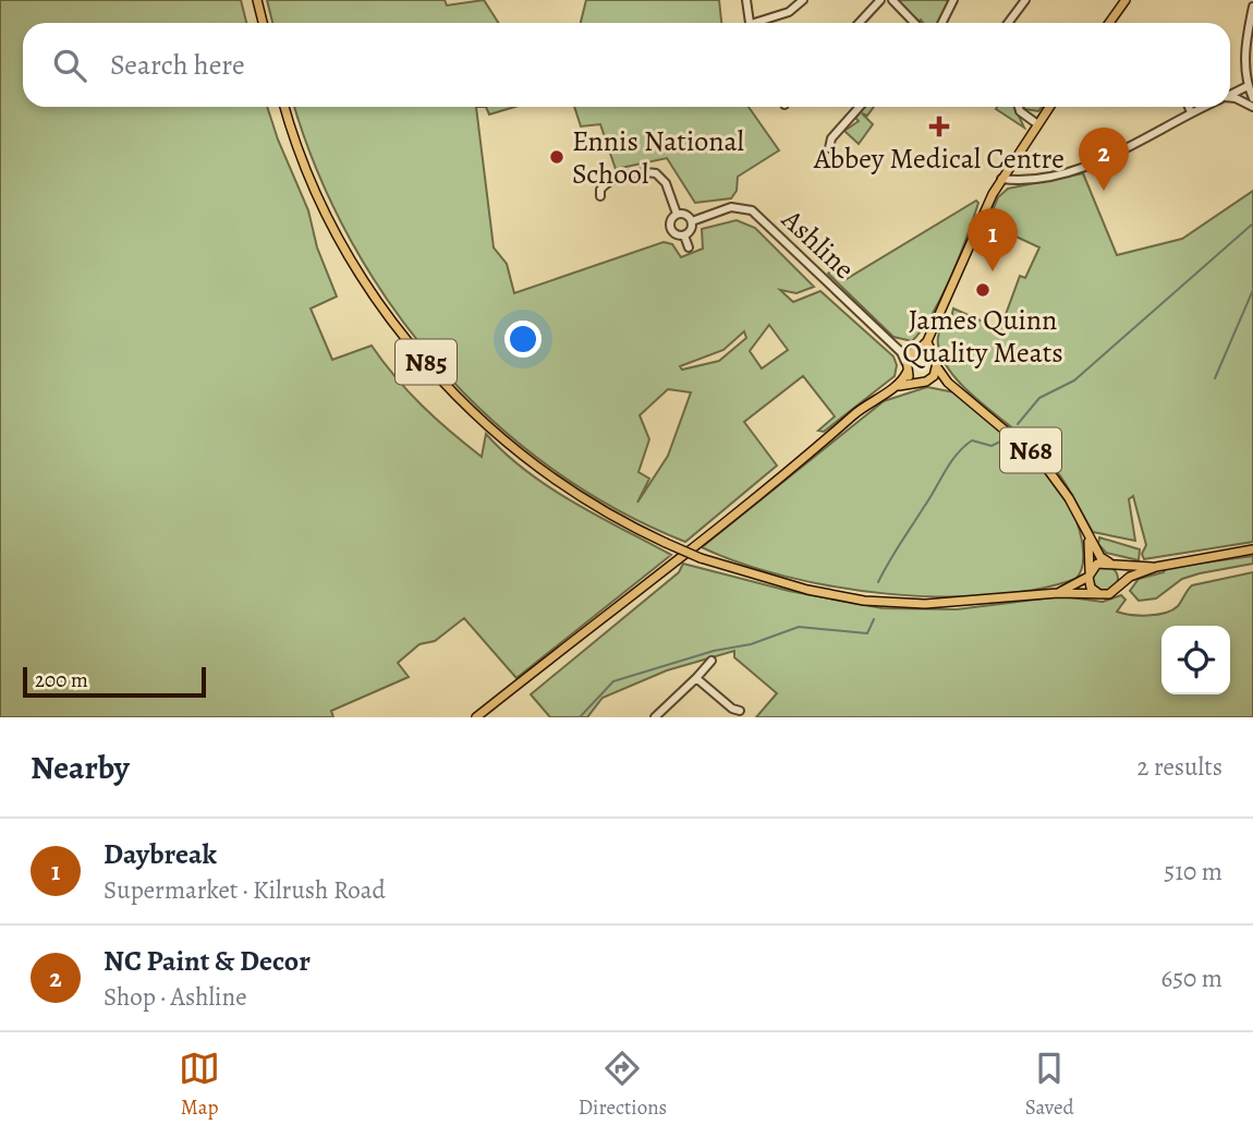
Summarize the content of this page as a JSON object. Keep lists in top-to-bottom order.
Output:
{
  "streets": {
    "main road": ["N85", "N68"],
    "street": ["Ashline"]
  },
  "crossings": [
    ["Ashline", "N68"],
    ["N85", "N68"]
  ],
  "places": {
    "health": ["Abbey Medical Centre"],
    "other": ["Ennis National School", "James Quinn Quality Meats"]
  },
  "scale_bar": "200 m",
  "page": {
    "search": "Search here",
    "pins": ["2", "1"],
    "scale": "200 m",
    "heading": ["Nearby", "2 results"],
    "list": [
      {
        "mark": "1",
        "name": "Daybreak",
        "note": "Supermarket · Kilrush Road",
        "value": "510 m"
      },
      {
        "mark": "2",
        "name": "NC Paint & Decor",
        "note": "Shop · Ashline",
        "value": "650 m"
      }
    ],
    "nav": ["Map", "Directions", "Saved"]
  }
}
